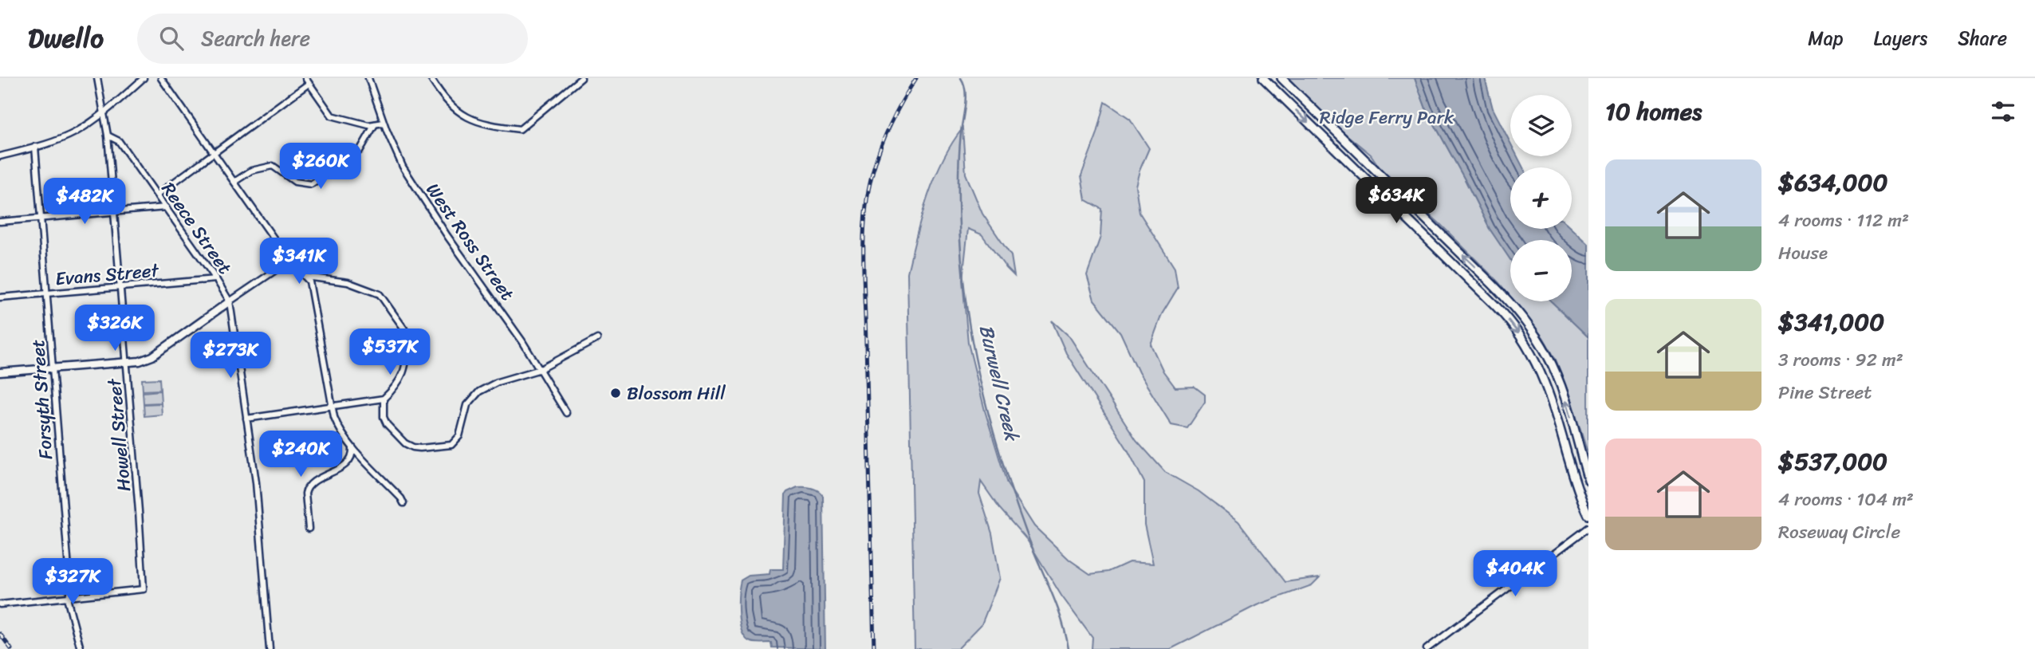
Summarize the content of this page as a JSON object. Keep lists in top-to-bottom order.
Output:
{
  "streets": {
    "street": [
      "Reece Street",
      "West Ross Street",
      "Evans Street",
      "Forsyth Street",
      "Howell Street"
    ]
  },
  "crossings": [
    ["Reece Street", "Evans Street"],
    ["Reece Street", "Howell Street"],
    ["Evans Street", "Forsyth Street"],
    ["Evans Street", "Howell Street"],
    ["Forsyth Street", "Howell Street"]
  ],
  "water": ["Burwell Creek"],
  "parks": ["Ridge Ferry Park"],
  "places": ["Blossom Hill"],
  "page": {
    "header": "Dwello",
    "search": "Search here",
    "nav": ["Map", "Layers", "Share"],
    "heading": "10 homes",
    "map_buttons": ["+", "−"],
    "price": [
      "$260K",
      "$634K",
      "$482K",
      "$341K",
      "$326K",
      "$537K",
      "$273K",
      "$240K",
      "$404K",
      "$327K"
    ],
    "list": [
      {
        "name": "$634,000",
        "note": "4 rooms · 112 m² · House"
      },
      {
        "name": "$341,000",
        "note": "3 rooms · 92 m² · Pine Street"
      },
      {
        "name": "$537,000",
        "note": "4 rooms · 104 m² · Roseway Circle"
      }
    ]
  }
}
